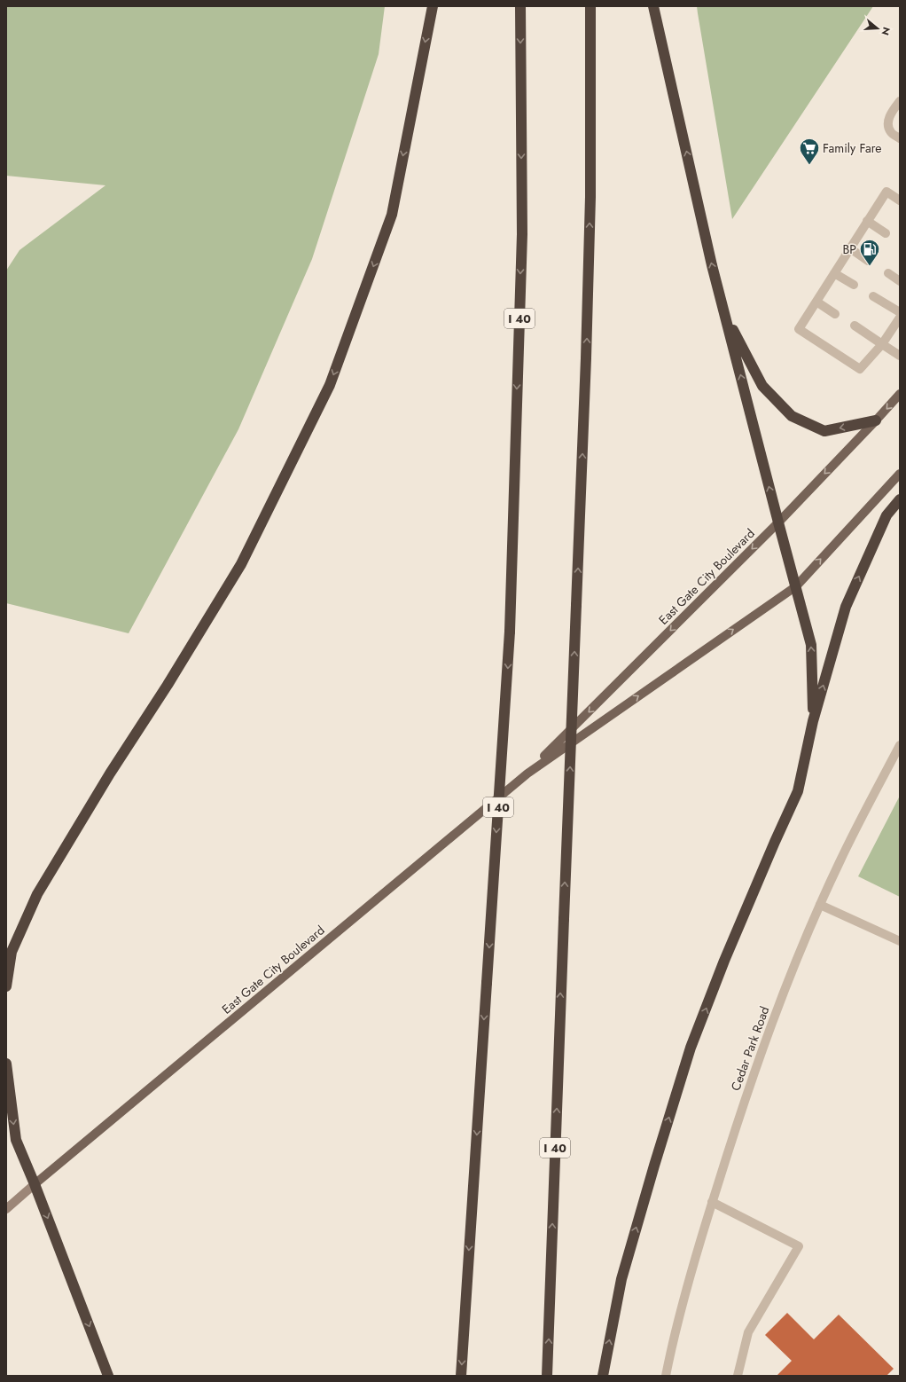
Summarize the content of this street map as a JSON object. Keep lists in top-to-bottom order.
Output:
{
  "streets": {
    "highway": ["I 40"],
    "main road": ["East Gate City Boulevard"],
    "street": ["Cedar Park Road"]
  },
  "places": {
    "supermarket": ["Family Fare"],
    "fuel station": ["BP"]
  },
  "north": "right"
}
